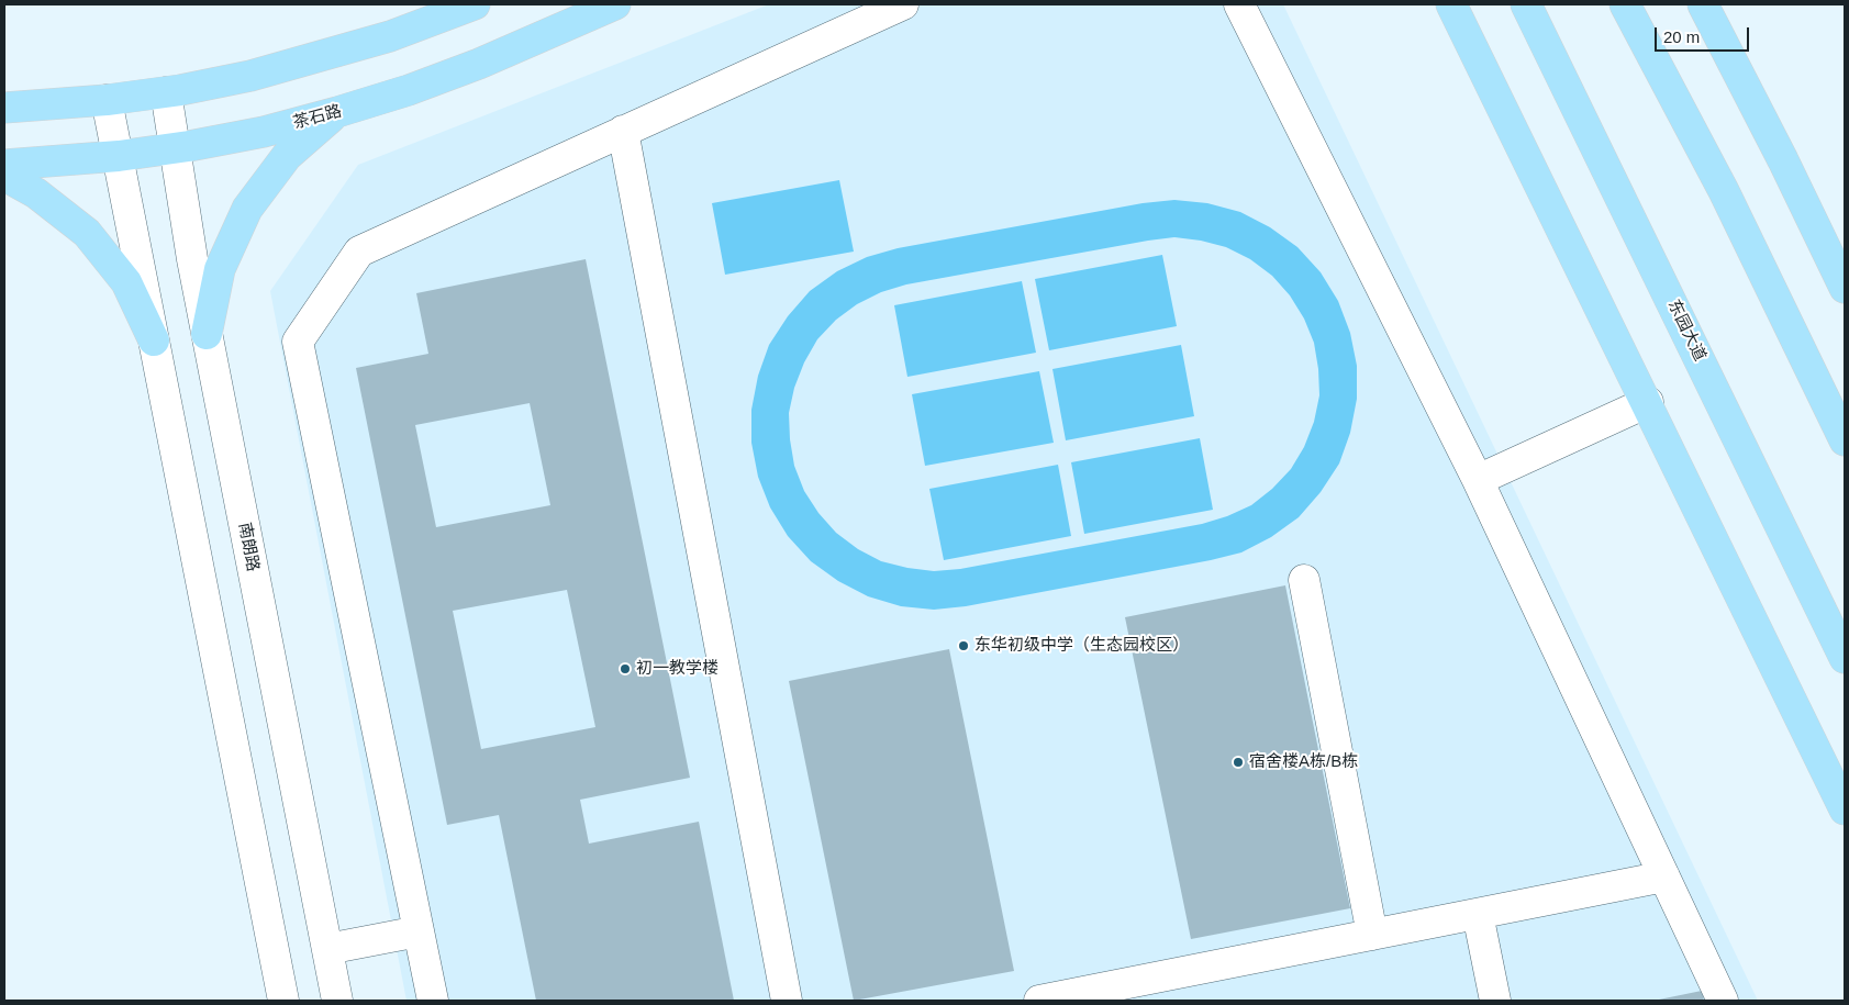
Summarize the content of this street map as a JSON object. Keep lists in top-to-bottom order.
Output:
{
  "streets": {
    "main road": ["茶石路", "东园大道"],
    "street": ["南朗路"]
  },
  "crossings": [
    ["茶石路", "南朗路"]
  ],
  "places": ["东华初级中学（生态园校区）", "初一教学楼", "宿舍楼A栋/B栋"],
  "scale_bar": "20 m"
}
